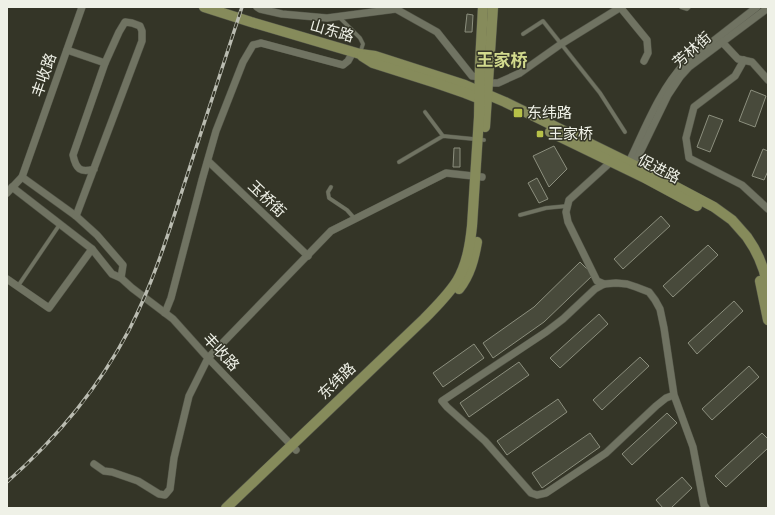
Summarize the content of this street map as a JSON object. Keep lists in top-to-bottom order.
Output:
{
  "streets": {
    "main road": ["山东路", "促进路", "东纬路"],
    "street": ["芳林街", "丰收路", "玉桥街"]
  },
  "crossings": [
    ["山东路", "促进路"],
    ["山东路", "东纬路"],
    ["芳林街", "促进路"],
    ["丰收路", "东纬路"],
    ["促进路", "东纬路"]
  ],
  "districts": ["王家桥"],
  "places": {
    "transit": ["东纬路", "王家桥"]
  }
}
